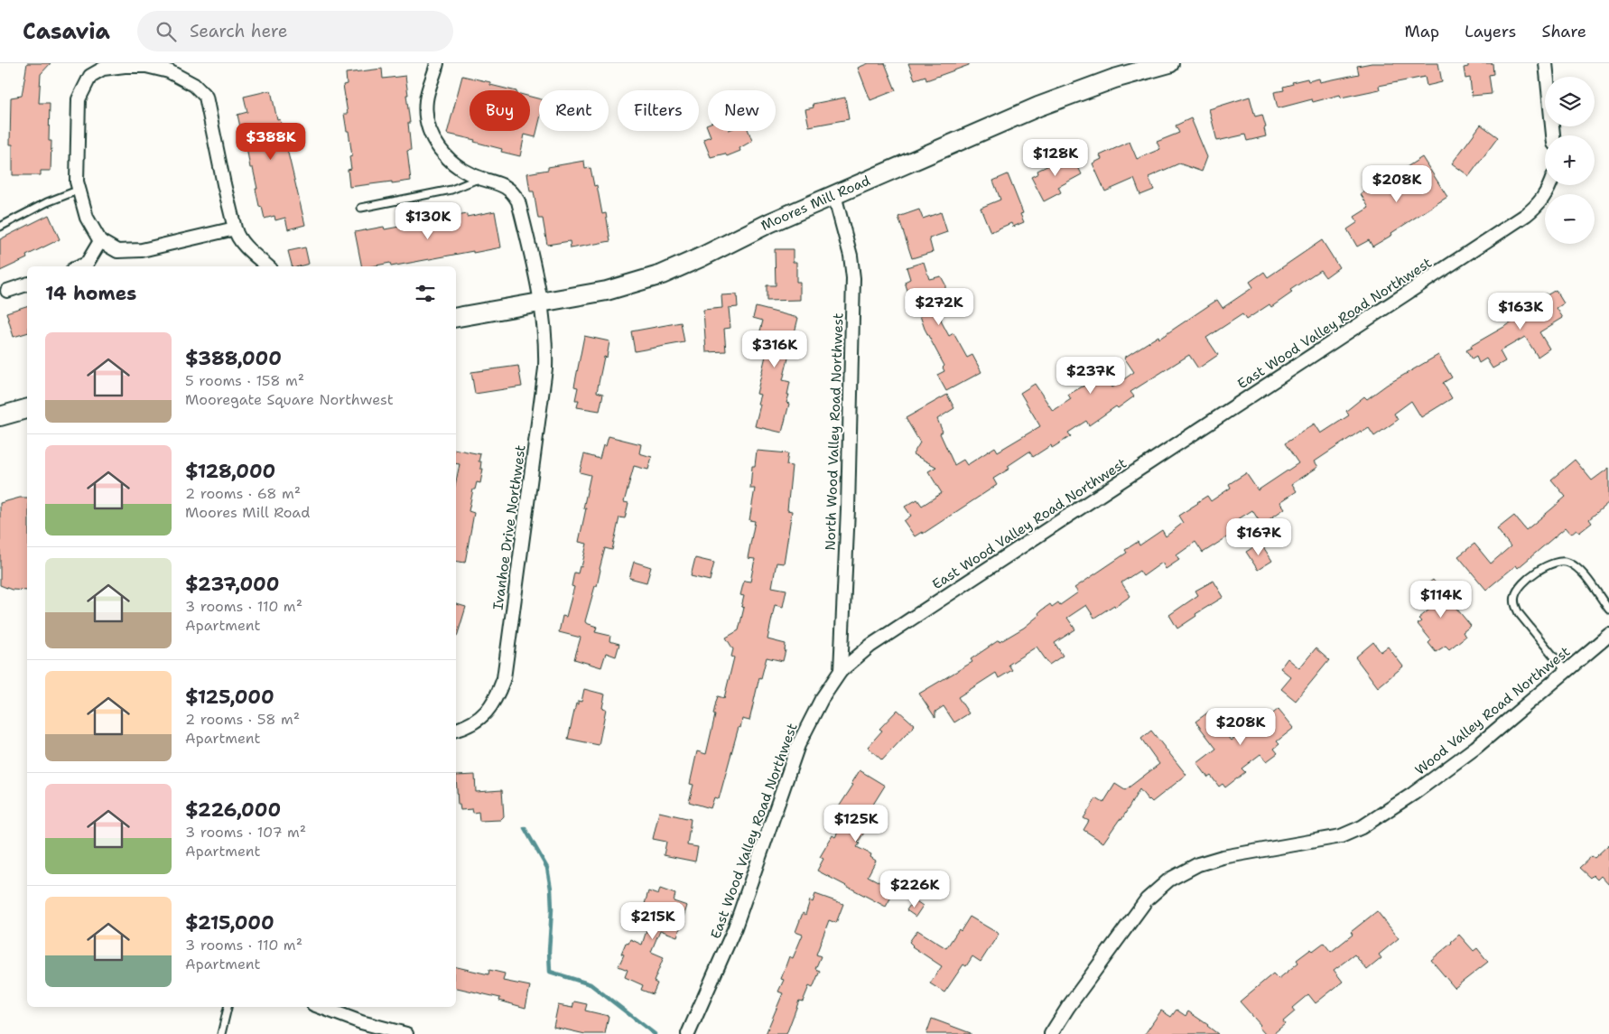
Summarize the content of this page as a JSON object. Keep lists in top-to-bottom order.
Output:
{
  "streets": {
    "street": [
      "Moores Mill Road",
      "East Wood Valley Road Northwest",
      "North Wood Valley Road Northwest",
      "Ivanhoe Drive Northwest",
      "Wood Valley Road Northwest"
    ]
  },
  "crossings": [
    ["Moores Mill Road", "North Wood Valley Road Northwest"],
    ["Moores Mill Road", "Ivanhoe Drive Northwest"],
    ["East Wood Valley Road Northwest", "North Wood Valley Road Northwest"]
  ],
  "page": {
    "header": "Casavia",
    "search": "Search here",
    "nav": ["Map", "Layers", "Share"],
    "map_buttons": ["+", "−"],
    "chip": [
      "Buy",
      "Rent",
      "Filters",
      "New"
    ],
    "price": [
      "$388K",
      "$128K",
      "$208K",
      "$130K",
      "$272K",
      "$163K",
      "$316K",
      "$237K",
      "$167K",
      "$114K",
      "$208K",
      "$125K",
      "$226K",
      "$215K"
    ],
    "heading": "14 homes",
    "list": [
      {
        "name": "$388,000",
        "note": "5 rooms · 158 m² · Mooregate Square Northwest"
      },
      {
        "name": "$128,000",
        "note": "2 rooms · 68 m² · Moores Mill Road"
      },
      {
        "name": "$237,000",
        "note": "3 rooms · 110 m² · Apartment"
      },
      {
        "name": "$125,000",
        "note": "2 rooms · 58 m² · Apartment"
      },
      {
        "name": "$226,000",
        "note": "3 rooms · 107 m² · Apartment"
      },
      {
        "name": "$215,000",
        "note": "3 rooms · 110 m² · Apartment"
      }
    ]
  }
}
